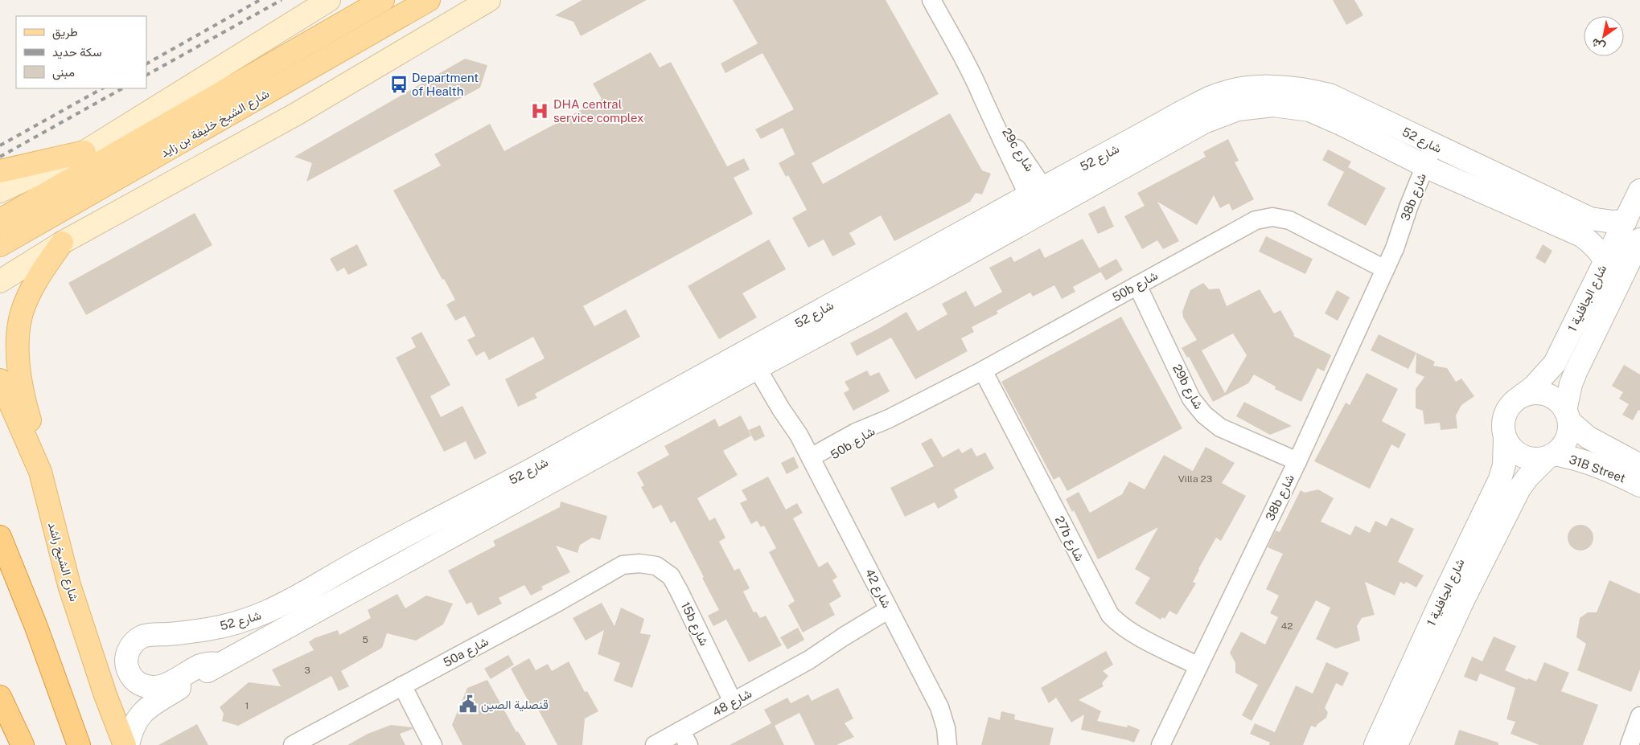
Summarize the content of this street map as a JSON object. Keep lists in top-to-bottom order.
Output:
{
  "streets": {
    "main road": ["شارع الشيخ خليفة بن زايد", "شارع الشيخ راشد"],
    "street": [
      "شارع 52",
      "29c شارع",
      "38b شارع",
      "50b شارع",
      "شارع الجافلية 1",
      "29b شارع",
      "31B Street",
      "27b شارع",
      "شارع 42",
      "15b شارع",
      "50a شارع",
      "شارع 48"
    ]
  },
  "crossings": [
    ["شارع 52", "29c شارع"],
    ["شارع 52", "38b شارع"],
    ["شارع 52", "شارع الجافلية 1"],
    ["شارع 52", "شارع الشيخ راشد"],
    ["شارع 52", "شارع 42"],
    ["38b شارع", "50b شارع"],
    ["38b شارع", "29b شارع"],
    ["38b شارع", "27b شارع"],
    ["50b شارع", "29b شارع"],
    ["50b شارع", "27b شارع"],
    ["50b شارع", "شارع 42"],
    ["شارع الجافلية 1", "31B Street"],
    ["شارع 42", "شارع 48"],
    ["15b شارع", "50a شارع"],
    ["15b شارع", "شارع 48"]
  ],
  "places": {
    "bus stop": ["Department of Health"],
    "hospital": ["DHA central service complex"],
    "public building": ["قنصلية الصين"]
  },
  "house_numbers": [
    "Villa 23",
    "42",
    "5",
    "3",
    "1"
  ],
  "legend": ["طريق", "سكة حديد", "مبنى"],
  "north": "bottom left"
}
